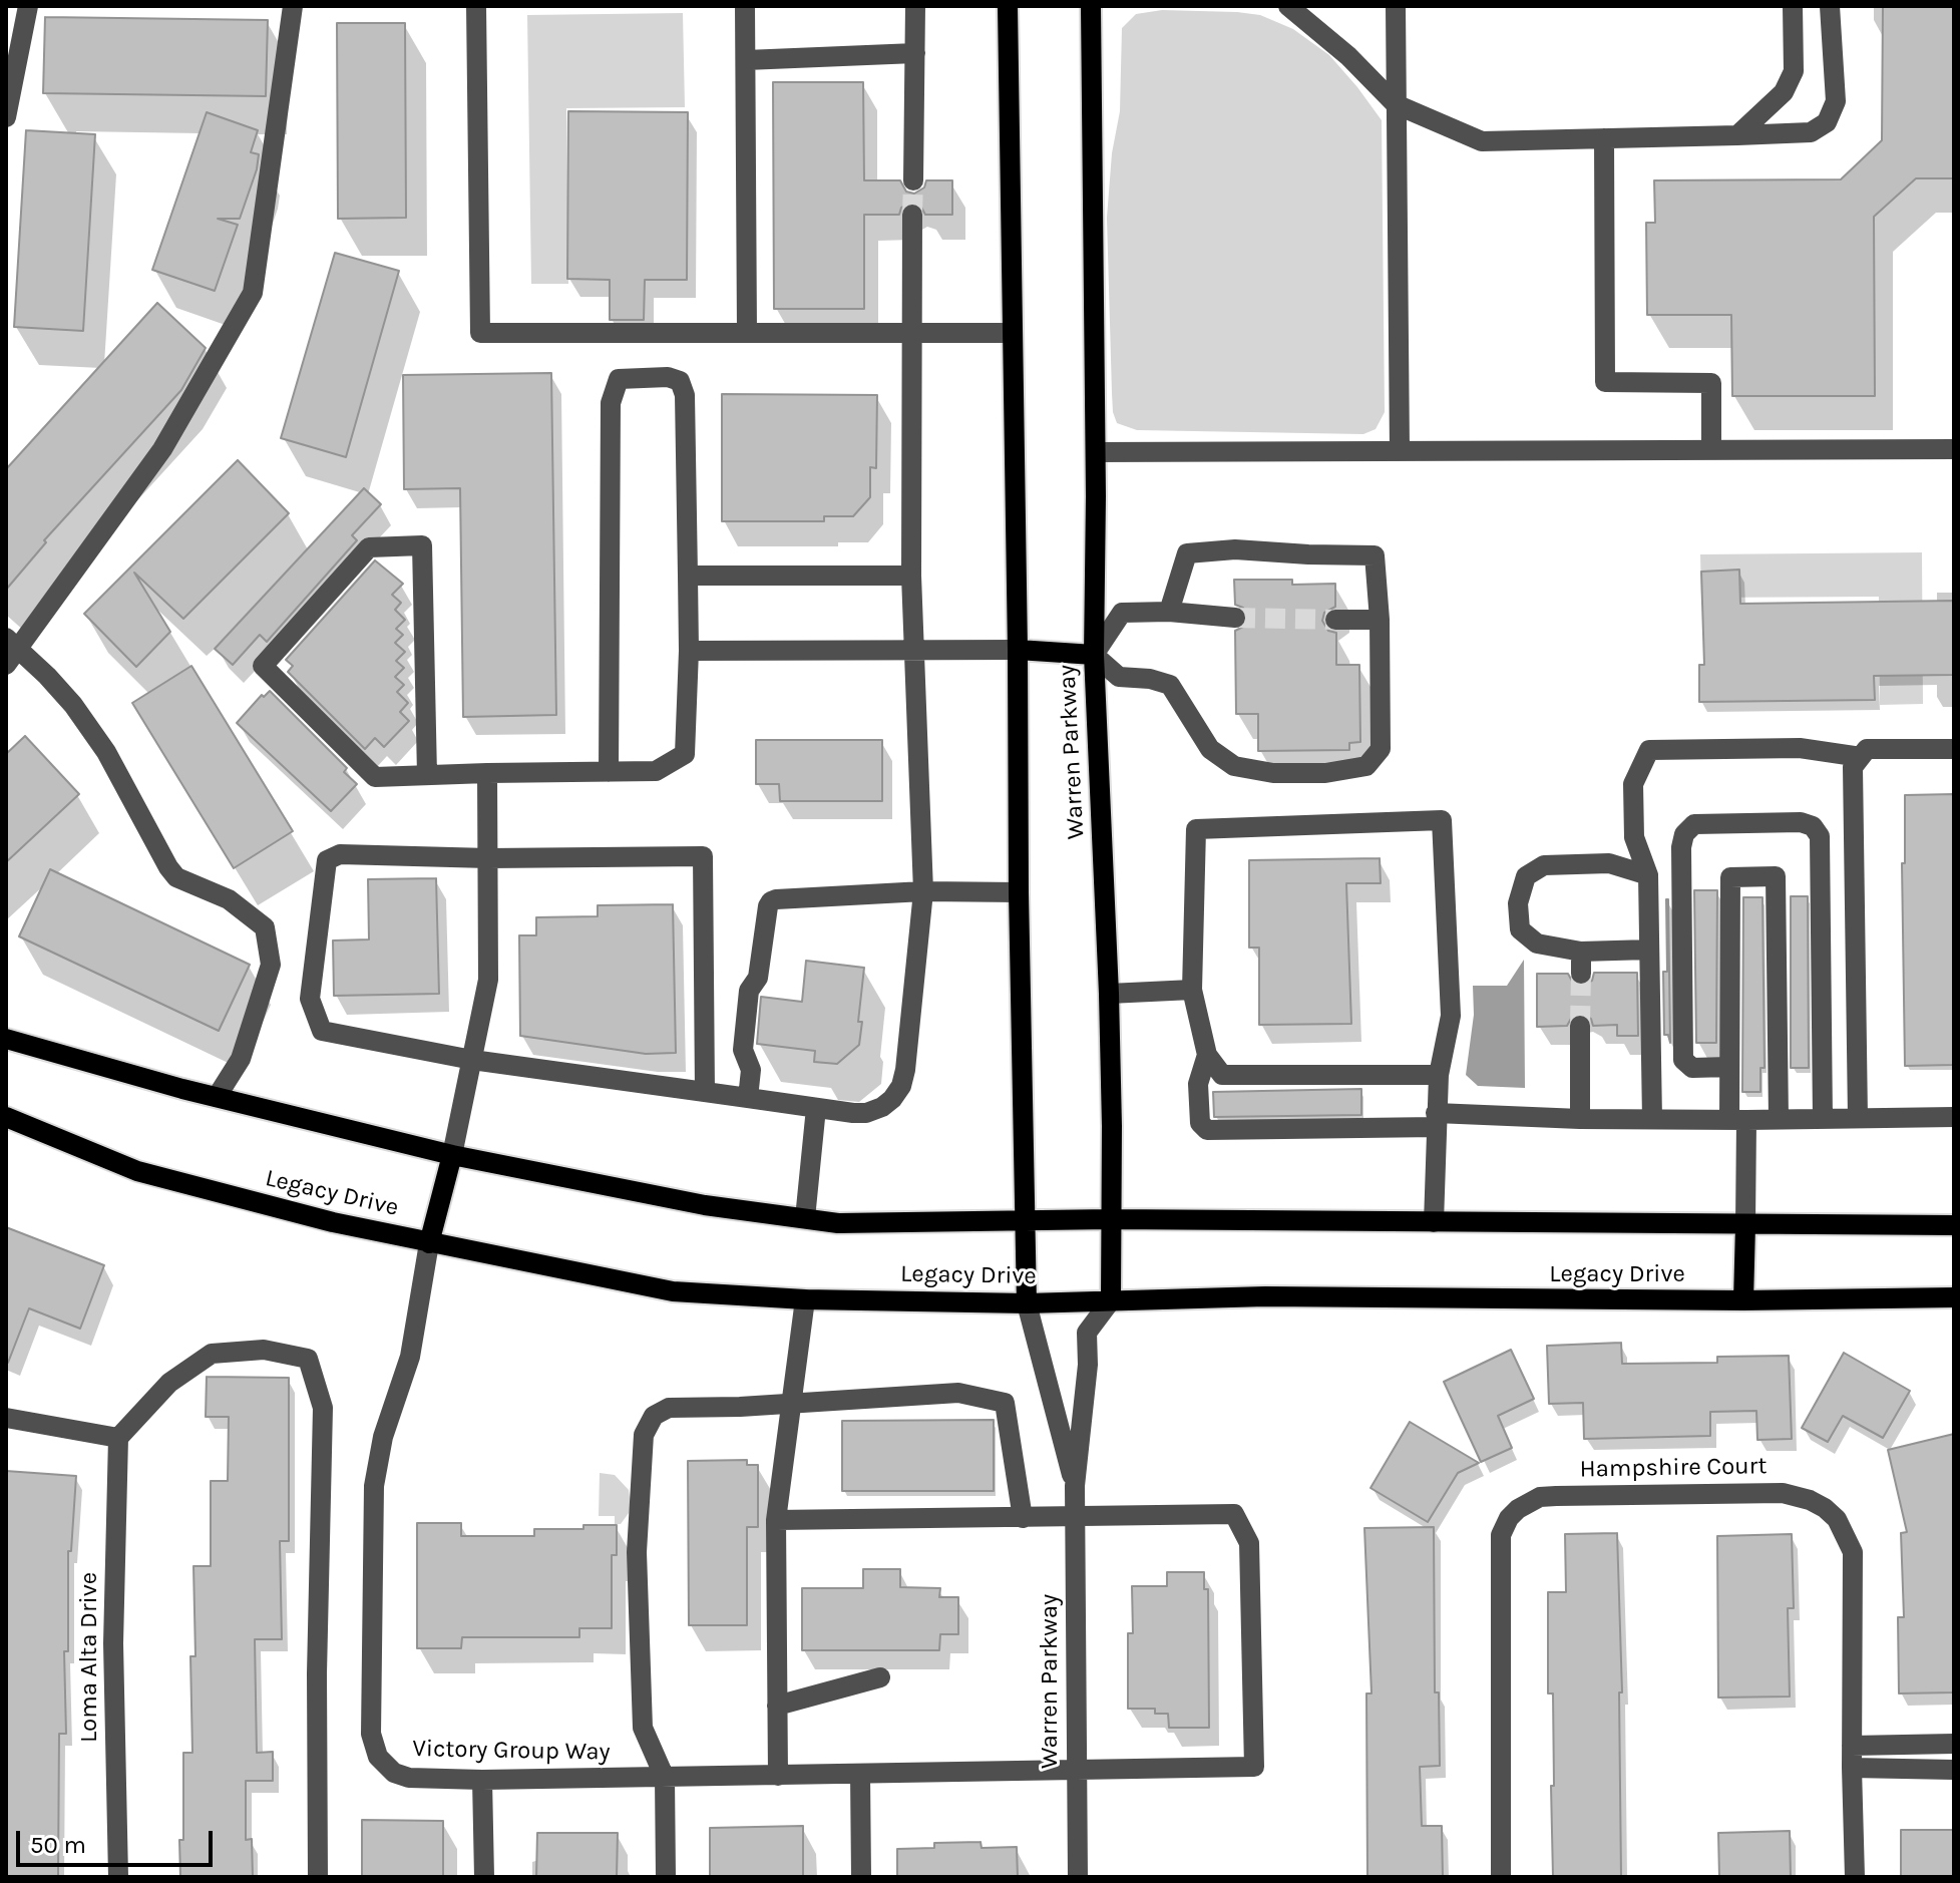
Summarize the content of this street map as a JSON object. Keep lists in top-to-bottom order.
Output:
{
  "streets": {
    "main road": ["Warren Parkway", "Legacy Drive"],
    "street": ["Hampshire Court", "Loma Alta Drive", "Victory Group Way"]
  },
  "crossings": [
    ["Warren Parkway", "Legacy Drive"],
    ["Warren Parkway", "Victory Group Way"],
    ["Legacy Drive", "Victory Group Way"]
  ],
  "scale_bar": "50 m"
}
